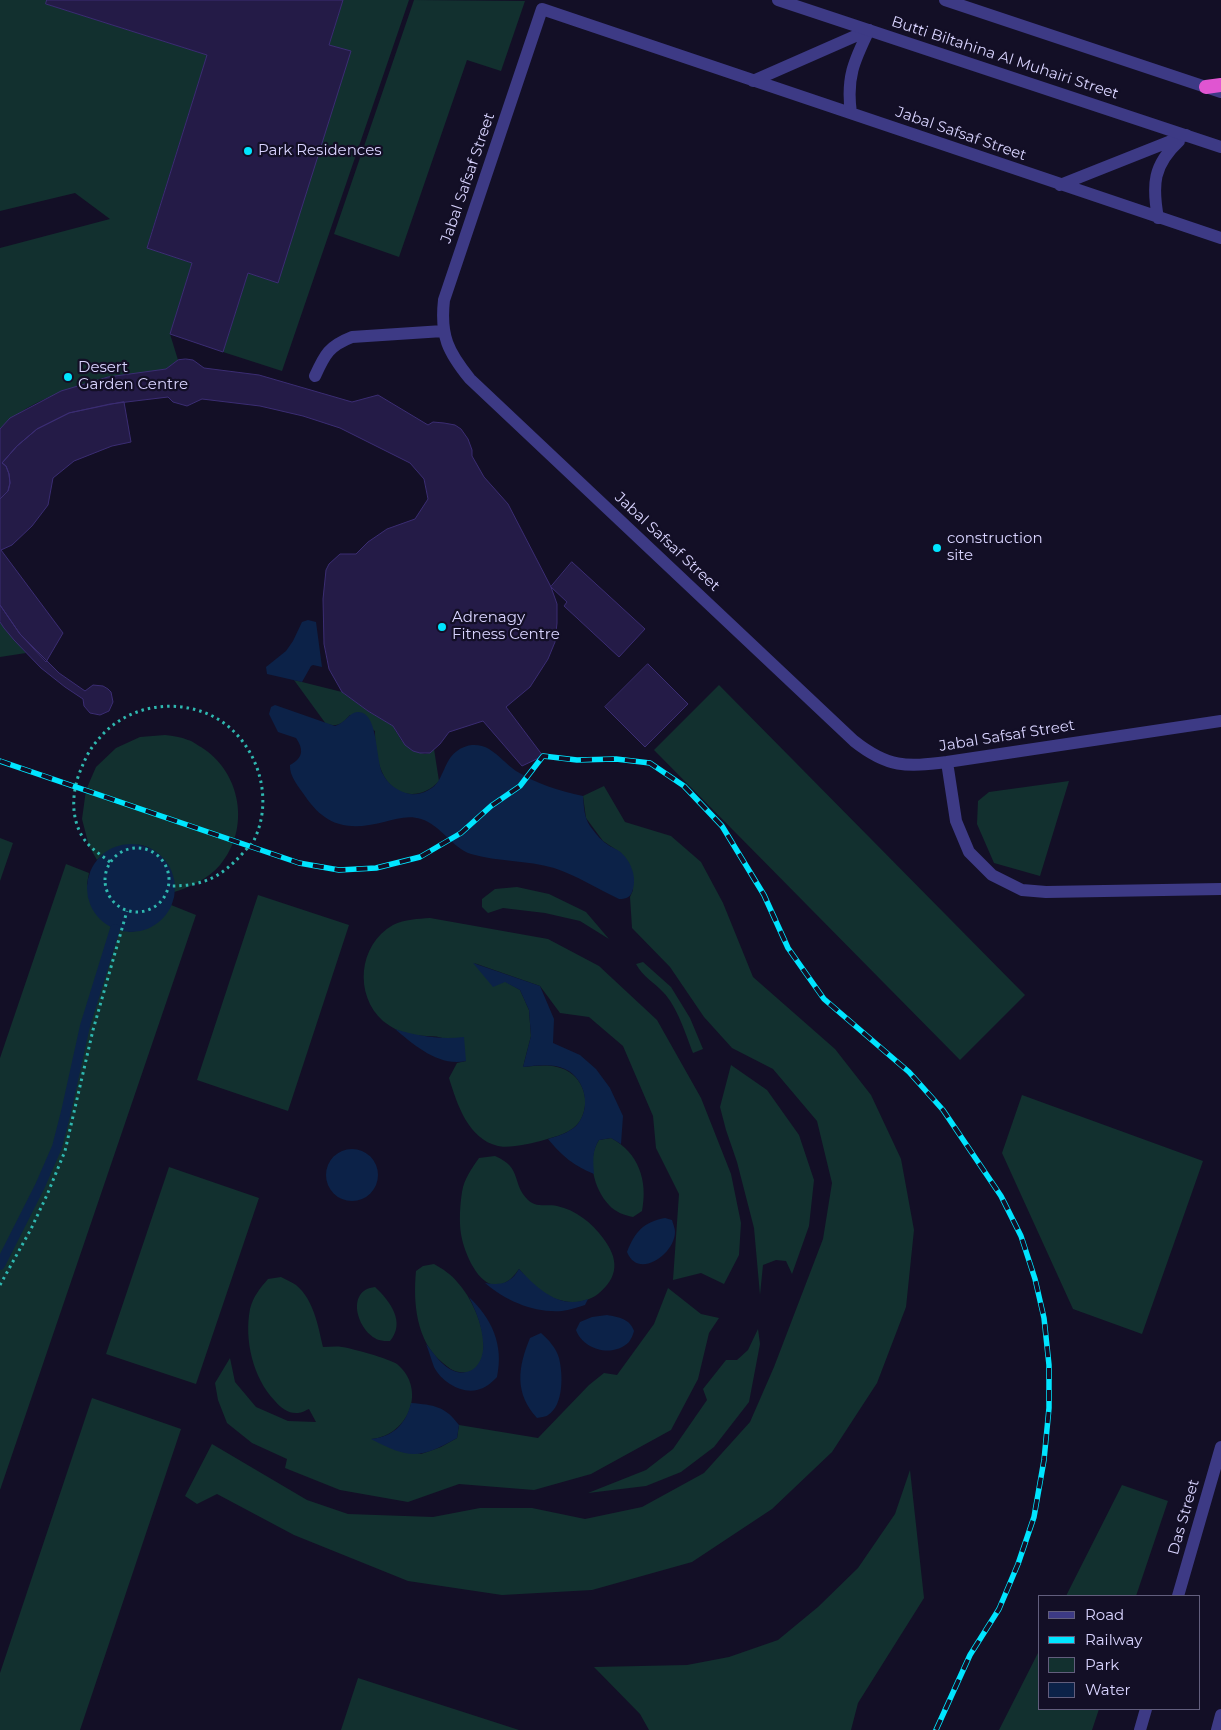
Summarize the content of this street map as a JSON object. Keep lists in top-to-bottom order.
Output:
{
  "streets": {
    "street": ["Butti Biltahina Al Muhairi Street", "Jabal Safsaf Street", "Das Street"]
  },
  "places": [
    "Park Residences",
    "Desert Garden Centre",
    "construction site",
    "Adrenagy Fitness Centre"
  ],
  "legend": [
    "Road",
    "Railway",
    "Park",
    "Water"
  ]
}
